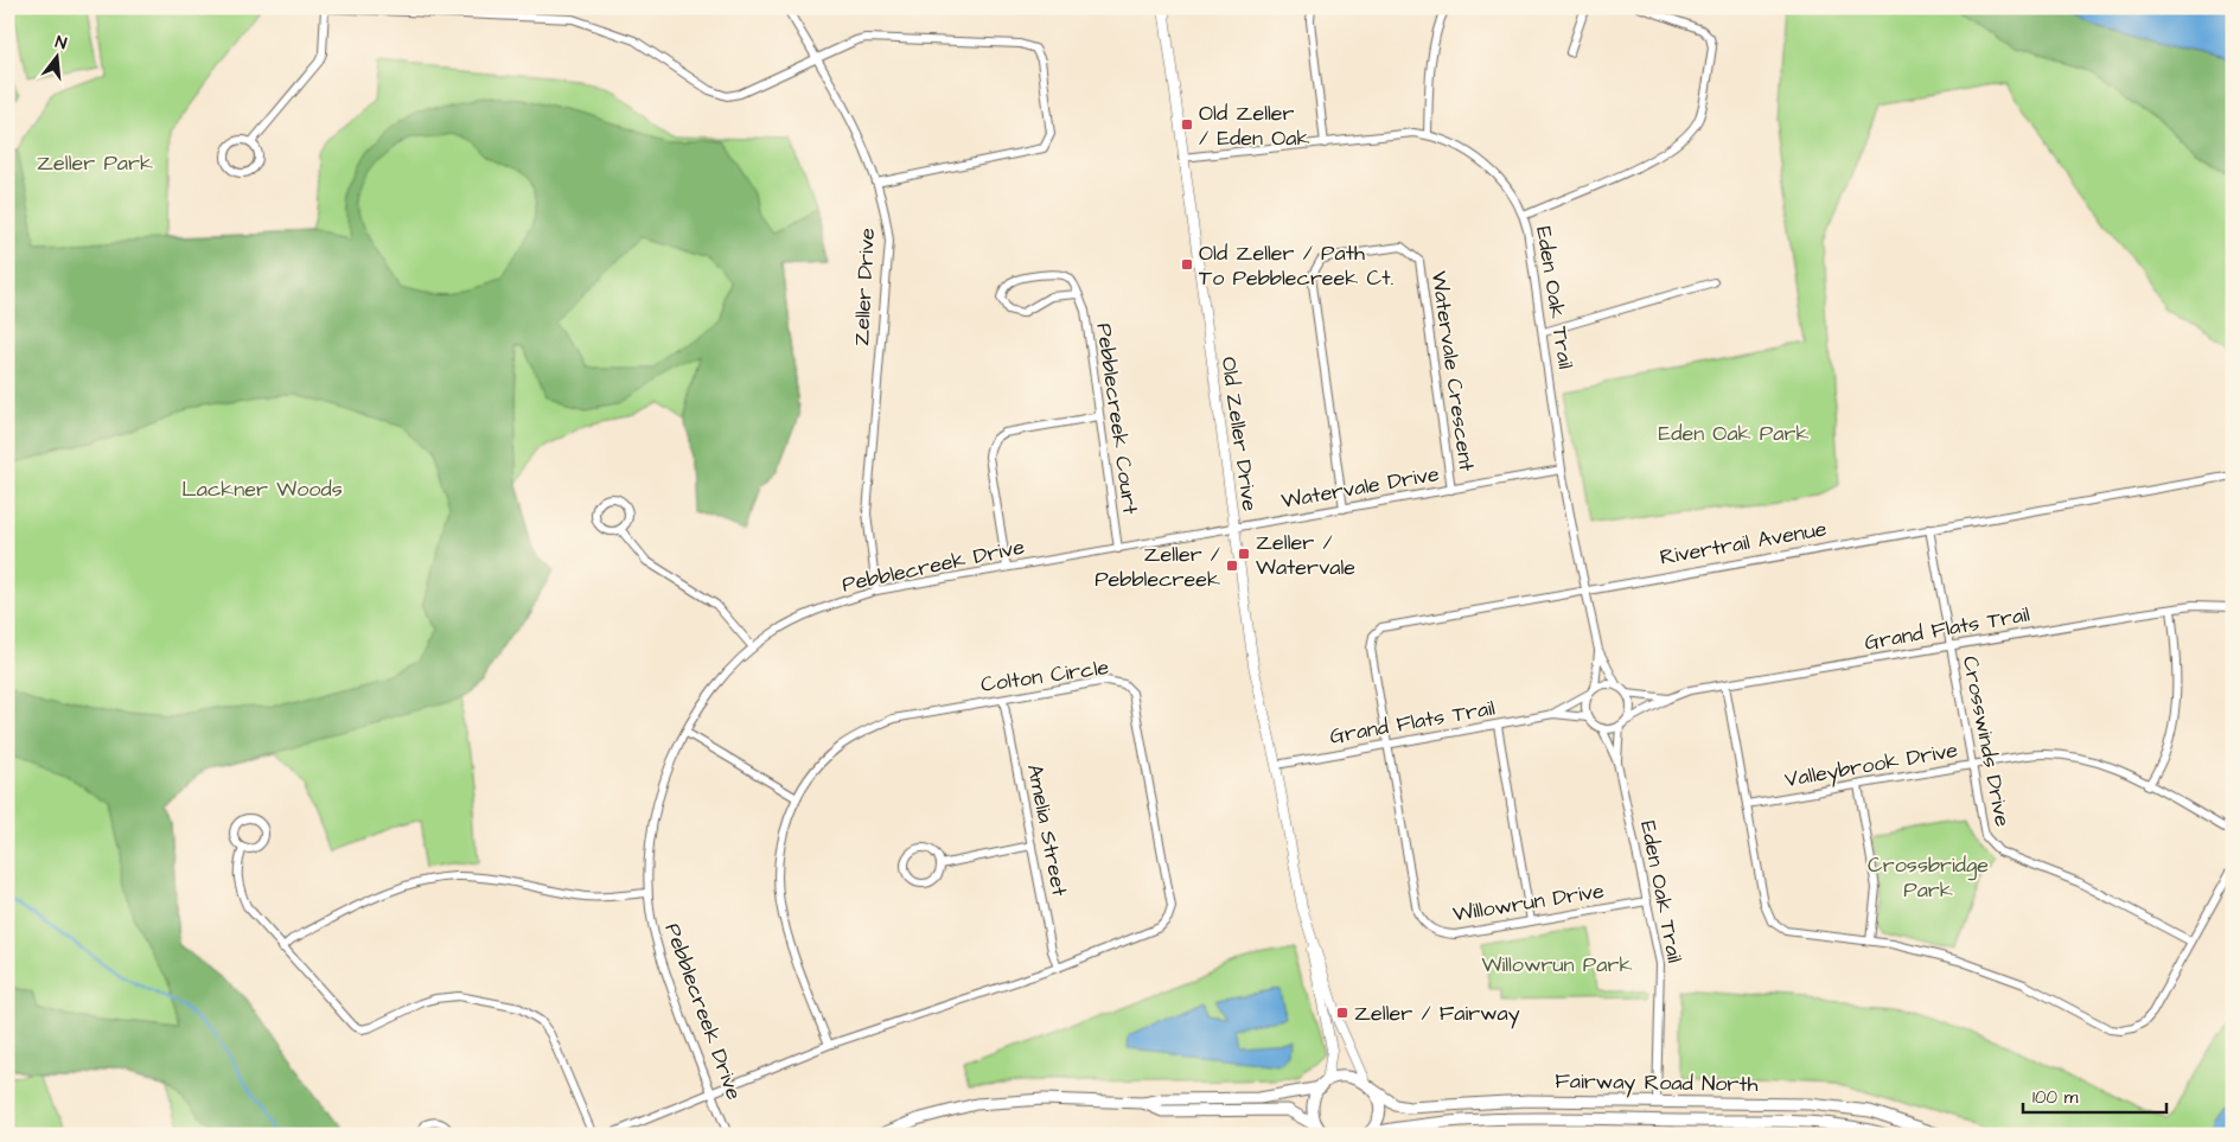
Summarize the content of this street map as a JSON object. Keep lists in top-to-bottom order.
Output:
{
  "streets": {
    "main road": ["Fairway Road North"],
    "street": [
      "Zeller Drive",
      "Eden Oak Trail",
      "Watervale Crescent",
      "Pebblecreek Court",
      "Old Zeller Drive",
      "Watervale Drive",
      "Rivertrail Avenue",
      "Pebblecreek Drive",
      "Grand Flats Trail",
      "Colton Circle",
      "Crosswinds Drive",
      "Valleybrook Drive",
      "Amelia Street",
      "Willowrun Drive"
    ]
  },
  "crossings": [
    ["Zeller Drive", "Pebblecreek Drive"],
    ["Eden Oak Trail", "Old Zeller Drive"],
    ["Eden Oak Trail", "Watervale Drive"],
    ["Eden Oak Trail", "Rivertrail Avenue"],
    ["Eden Oak Trail", "Grand Flats Trail"],
    ["Eden Oak Trail", "Willowrun Drive"],
    ["Eden Oak Trail", "Fairway Road North"],
    ["Watervale Crescent", "Watervale Drive"],
    ["Pebblecreek Court", "Pebblecreek Drive"],
    ["Old Zeller Drive", "Watervale Drive"],
    ["Old Zeller Drive", "Pebblecreek Drive"],
    ["Old Zeller Drive", "Grand Flats Trail"],
    ["Old Zeller Drive", "Fairway Road North"],
    ["Watervale Drive", "Pebblecreek Drive"],
    ["Rivertrail Avenue", "Grand Flats Trail"],
    ["Rivertrail Avenue", "Crosswinds Drive"],
    ["Rivertrail Avenue", "Willowrun Drive"],
    ["Pebblecreek Drive", "Colton Circle"],
    ["Grand Flats Trail", "Crosswinds Drive"],
    ["Grand Flats Trail", "Willowrun Drive"],
    ["Colton Circle", "Amelia Street"],
    ["Crosswinds Drive", "Valleybrook Drive"]
  ],
  "parks": [
    "Zeller Park",
    "Eden Oak Park",
    "Lackner Woods",
    "Crossbridge Park",
    "Willowrun Park"
  ],
  "places": {
    "transit": [
      "Old Zeller / Eden Oak",
      "Old Zeller / Path To Pebblecreek Ct.",
      "Zeller / Watervale",
      "Zeller / Pebblecreek",
      "Zeller / Fairway"
    ]
  },
  "scale_bar": "100 m",
  "north": "top"
}
